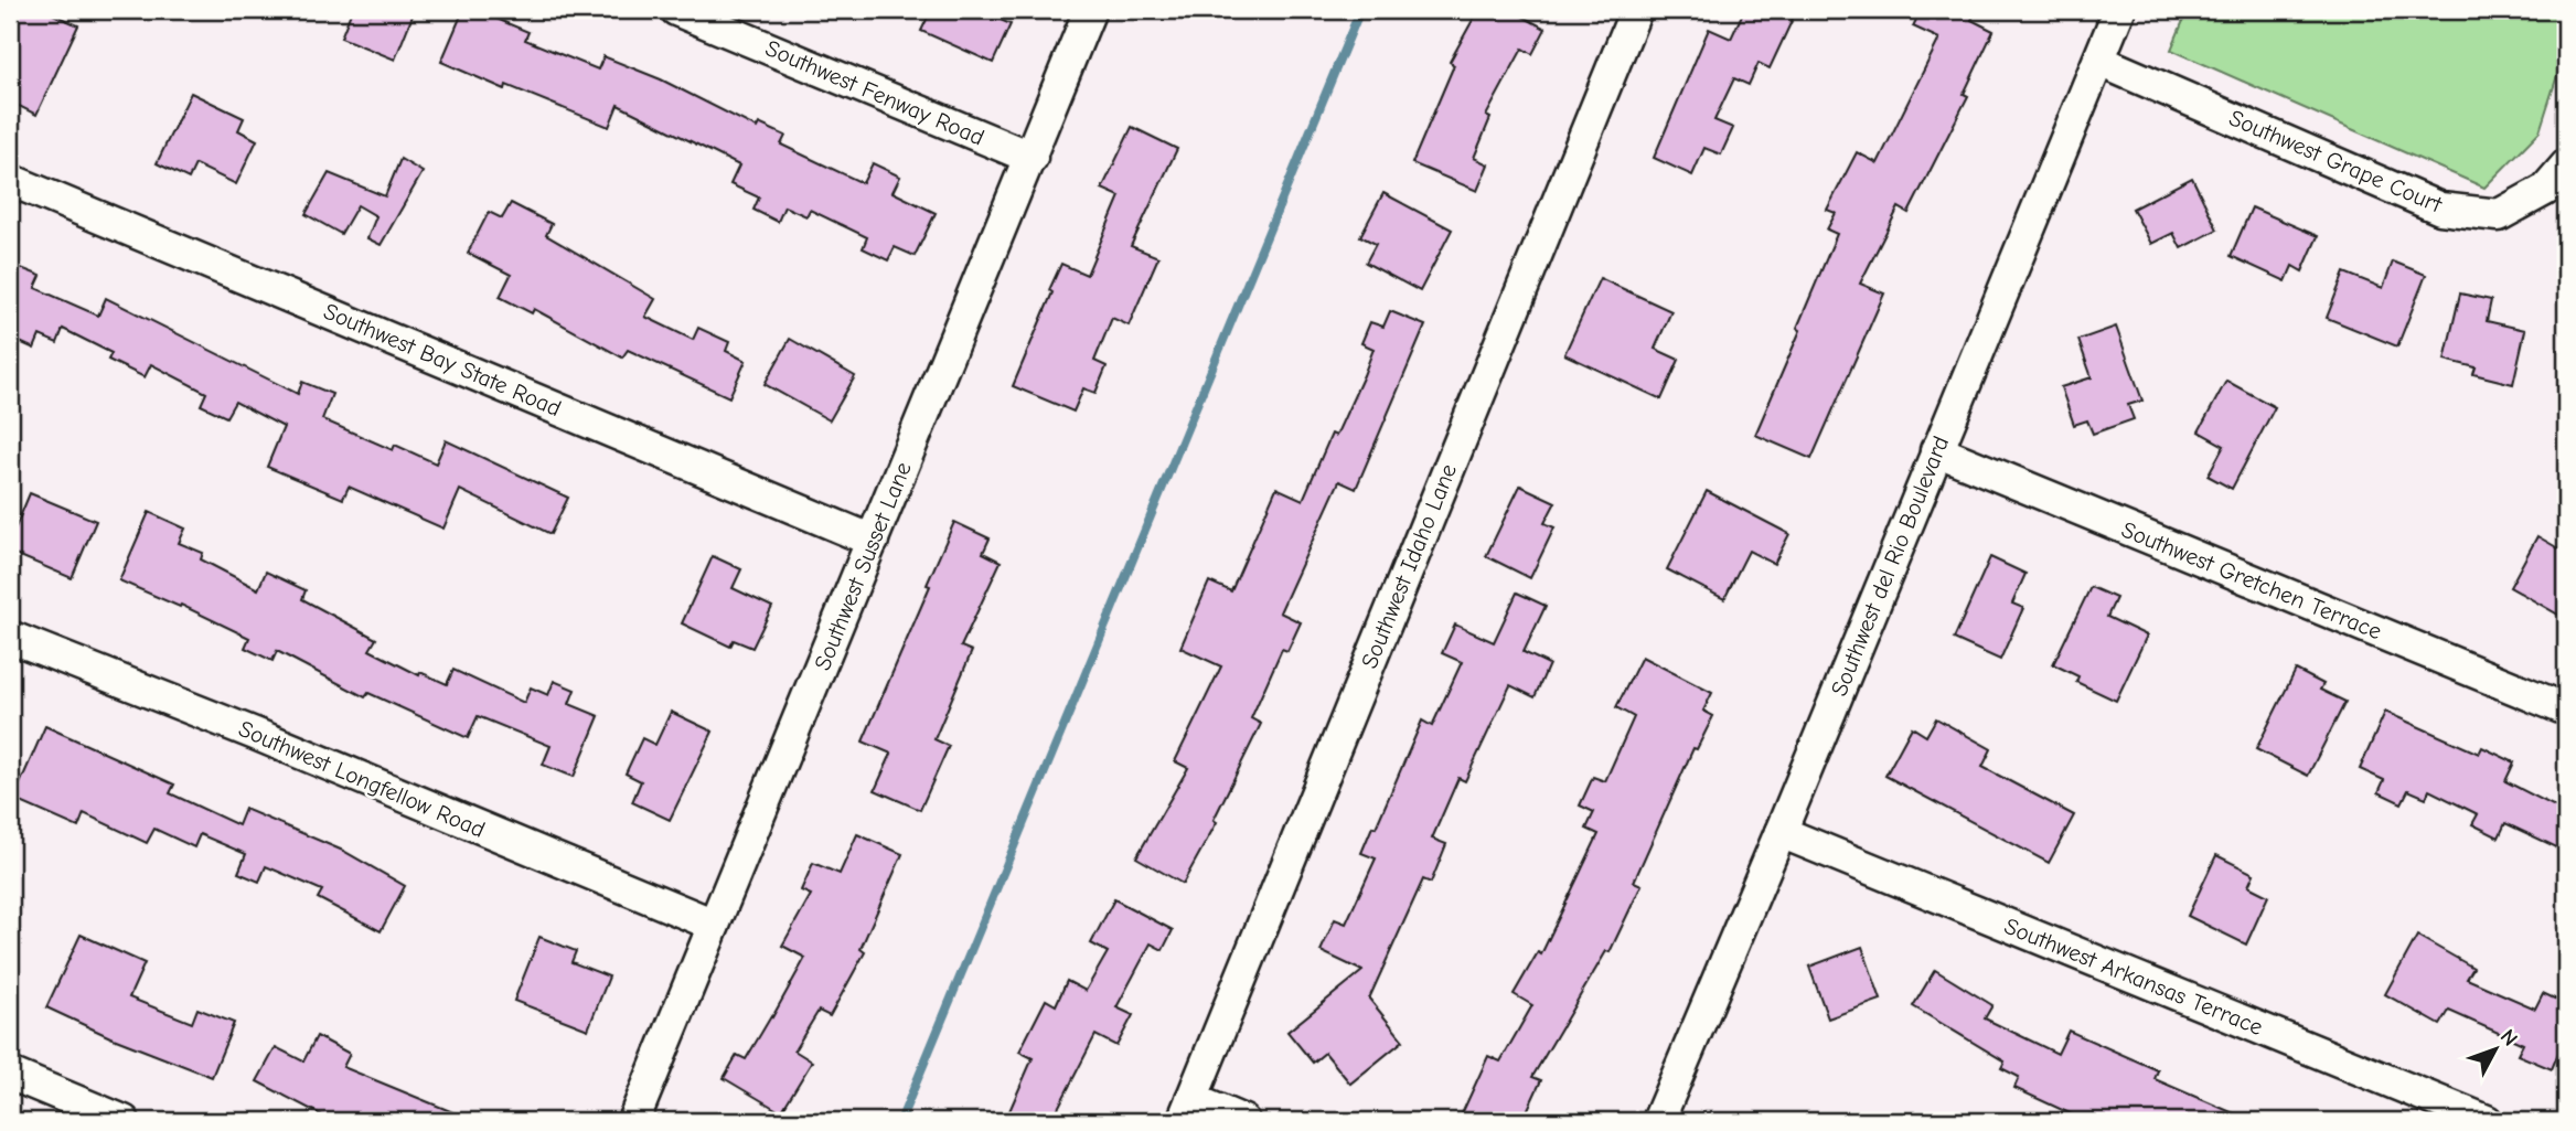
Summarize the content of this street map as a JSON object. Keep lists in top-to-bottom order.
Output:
{
  "streets": {
    "street": [
      "Southwest Fenway Road",
      "Southwest Grape Court",
      "Southwest Bay State Road",
      "Southwest Susset Lane",
      "Southwest Idaho Lane",
      "Southwest del Rio Boulevard",
      "Southwest Gretchen Terrace",
      "Southwest Longfellow Road",
      "Southwest Arkansas Terrace"
    ]
  },
  "crossings": [
    ["Southwest Fenway Road", "Southwest Susset Lane"],
    ["Southwest Grape Court", "Southwest del Rio Boulevard"],
    ["Southwest Bay State Road", "Southwest Susset Lane"],
    ["Southwest Susset Lane", "Southwest Longfellow Road"],
    ["Southwest del Rio Boulevard", "Southwest Gretchen Terrace"],
    ["Southwest del Rio Boulevard", "Southwest Arkansas Terrace"]
  ],
  "north": "top right"
}
